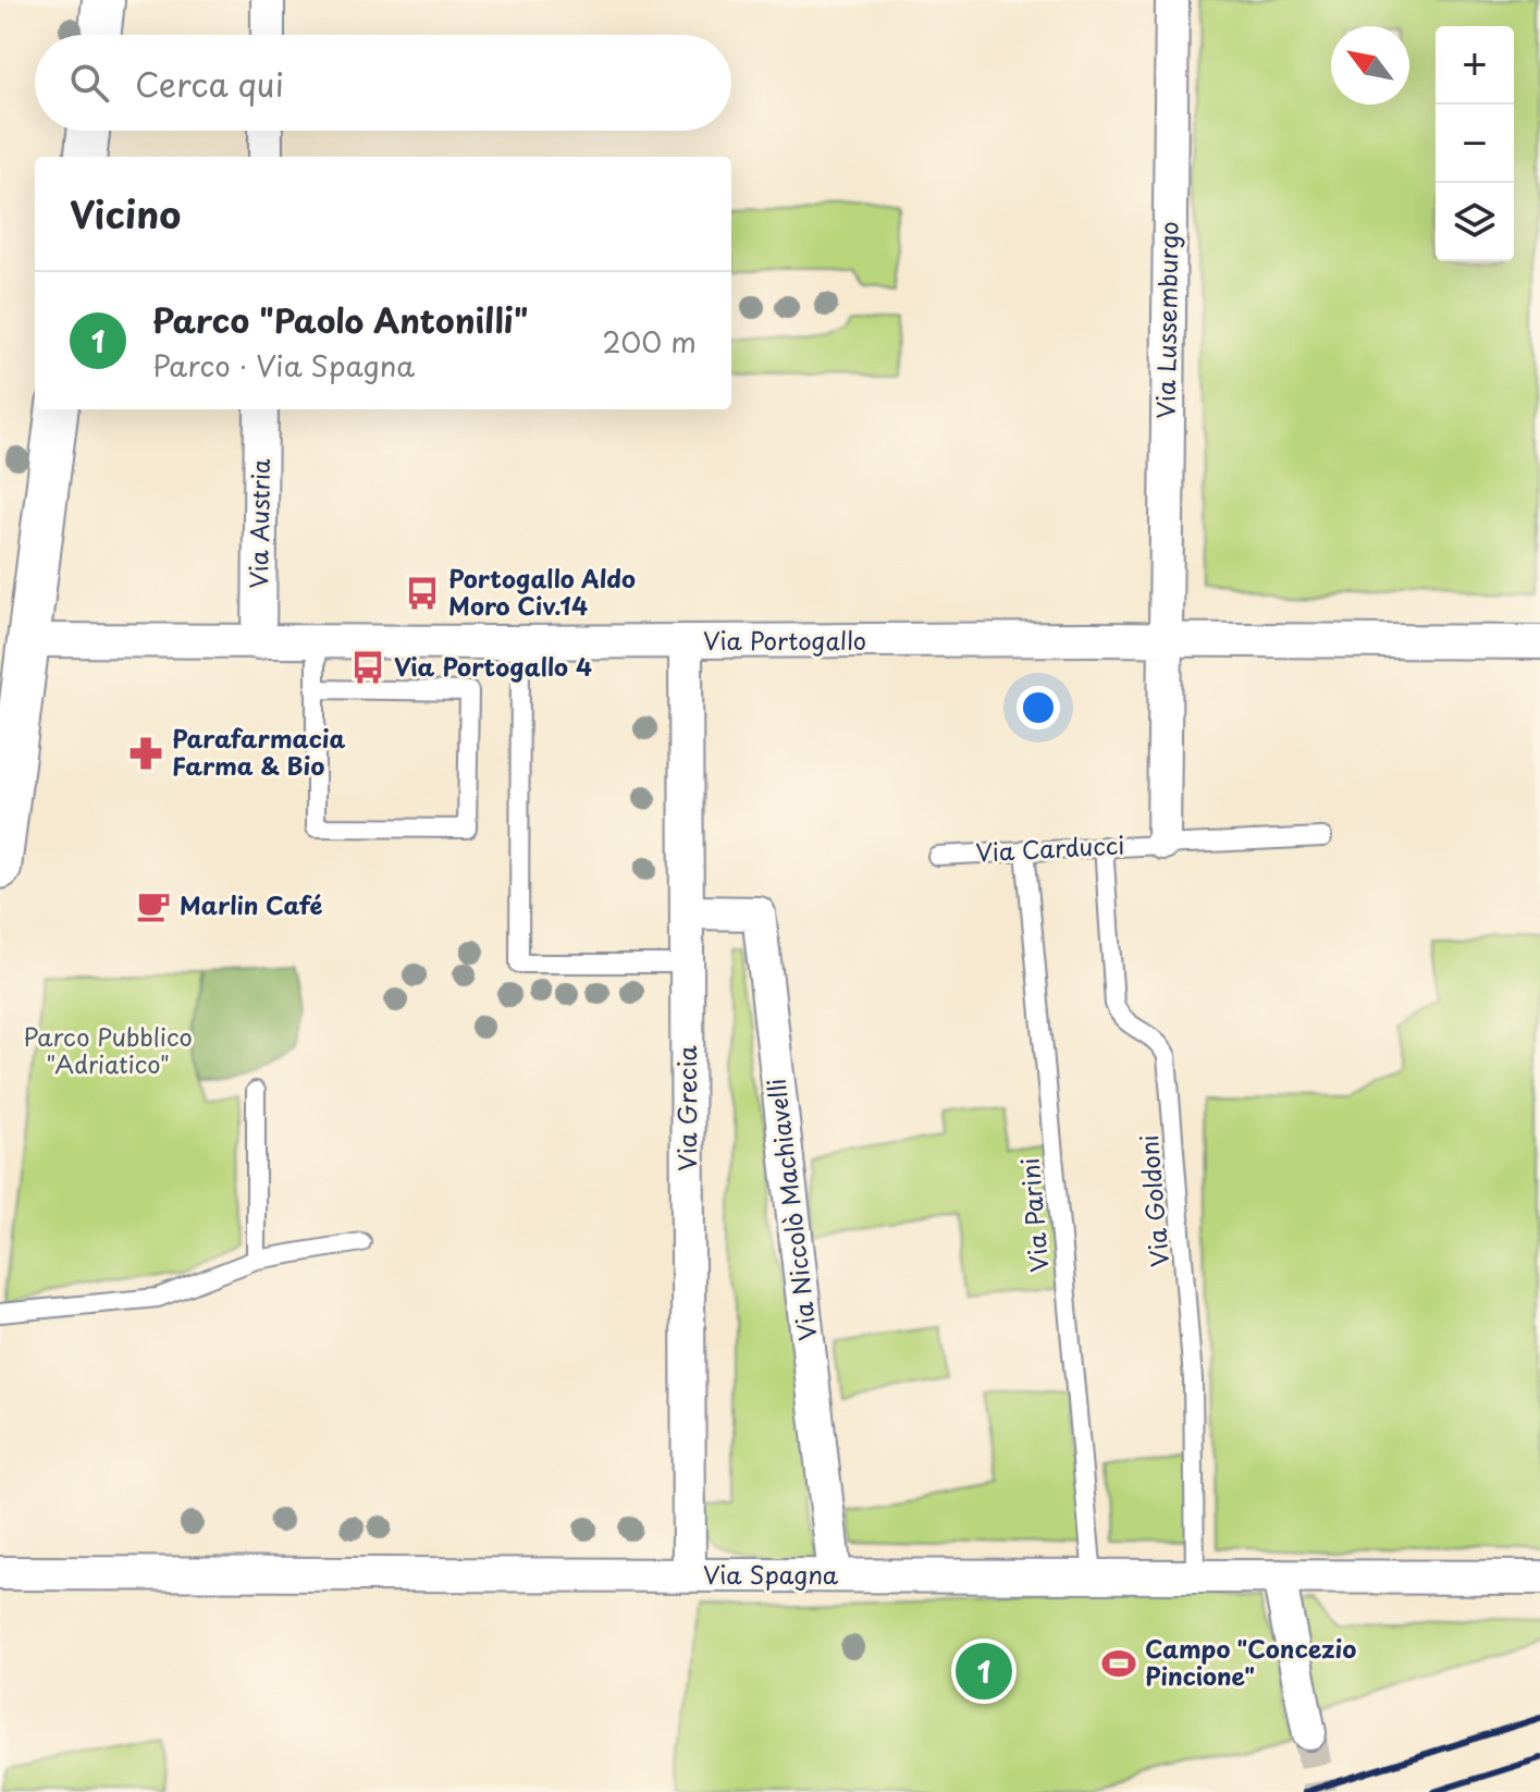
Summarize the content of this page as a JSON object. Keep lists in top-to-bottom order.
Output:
{
  "streets": {
    "street": [
      "Via Lussemburgo",
      "Via Austria",
      "Via Portogallo",
      "Via Grecia",
      "Via Niccolò Machiavelli",
      "Via Spagna"
    ],
    "lane": ["Via Carducci", "Via Goldoni", "Via Parini"]
  },
  "crossings": [
    ["Via Lussemburgo", "Via Portogallo"],
    ["Via Austria", "Via Portogallo"],
    ["Via Portogallo", "Via Grecia"],
    ["Via Carducci", "Via Goldoni"],
    ["Via Carducci", "Via Parini"],
    ["Via Grecia", "Via Niccolò Machiavelli"],
    ["Via Grecia", "Via Spagna"],
    ["Via Goldoni", "Via Spagna"],
    ["Via Niccolò Machiavelli", "Via Spagna"],
    ["Via Parini", "Via Spagna"]
  ],
  "parks": ["Parco Pubblico \"Adriatico\""],
  "places": {
    "bus stop": ["Portogallo Aldo Moro Civ.14", "Via Portogallo 4"],
    "pharmacy": ["Parafarmacia Farma & Bio"],
    "cafe": ["Marlin Café"],
    "sports": ["Campo \"Concezio Pincione\""]
  },
  "north": "top left",
  "page": {
    "map_buttons": ["+", "−"],
    "search": "Cerca qui",
    "heading": "Vicino",
    "list": [
      {
        "mark": "1",
        "name": "Parco \"Paolo Antonilli\"",
        "note": "Parco · Via Spagna",
        "value": "200 m"
      }
    ],
    "pins": "1"
  }
}
